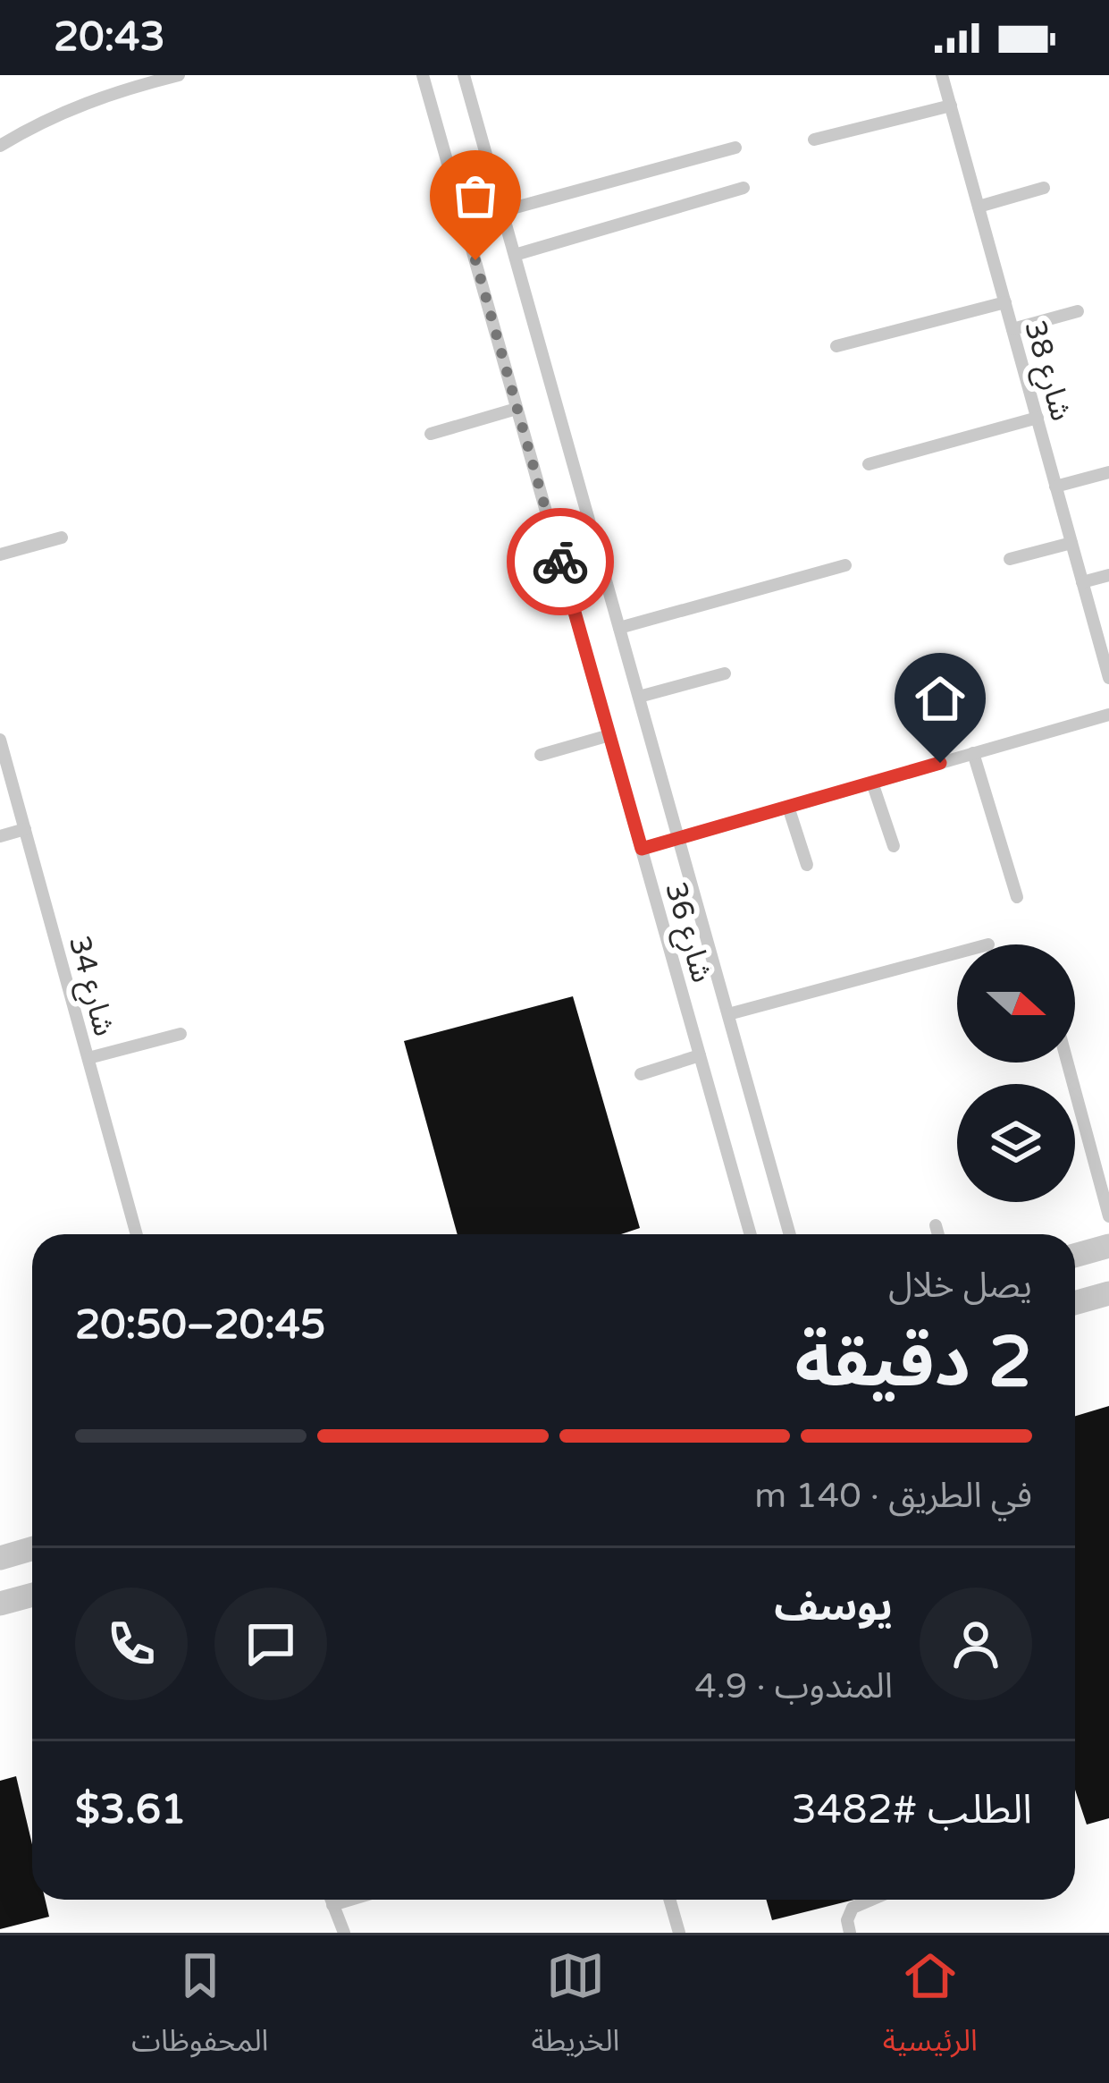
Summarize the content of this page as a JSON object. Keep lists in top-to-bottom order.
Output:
{
  "streets": {
    "lane": ["شارع 38", "شارع 36", "شارع 34"]
  },
  "north": "right",
  "page": {
    "status": "20:43",
    "heading": ["2 دقيقة", "يصل خلال", "20:45–20:50"],
    "panel": [
      "يوسف",
      "المندوب · 4.9",
      "الطلب #3482",
      "$3.61"
    ],
    "bar": "في الطريق · 140 m",
    "tabs": ["الرئيسية", "الخريطة", "المحفوظات"]
  }
}
